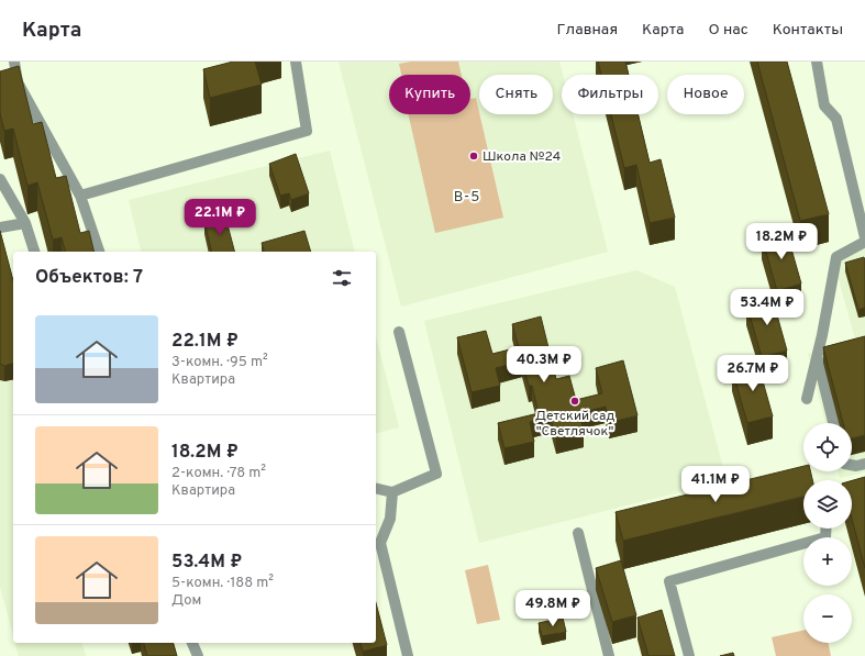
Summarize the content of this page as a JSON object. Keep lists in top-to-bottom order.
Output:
{
  "districts": ["В-5"],
  "places": ["Школа №24", "Детский сад \"Светлячок\""],
  "page": {
    "header": "Карта",
    "nav": [
      "Главная",
      "Карта",
      "О нас",
      "Контакты"
    ],
    "chip": [
      "Купить",
      "Снять",
      "Фильтры",
      "Новое"
    ],
    "price": [
      "22.1M ₽",
      "18.2M ₽",
      "53.4M ₽",
      "40.3M ₽",
      "26.7M ₽",
      "41.1M ₽",
      "49.8M ₽"
    ],
    "heading": "Объектов: 7",
    "list": [
      {
        "name": "22.1M ₽",
        "note": "3-комн. · 95 m² · Квартира"
      },
      {
        "name": "18.2M ₽",
        "note": "2-комн. · 78 m² · Квартира"
      },
      {
        "name": "53.4M ₽",
        "note": "5-комн. · 188 m² · Дом"
      }
    ],
    "map_buttons": ["+", "−"]
  }
}
